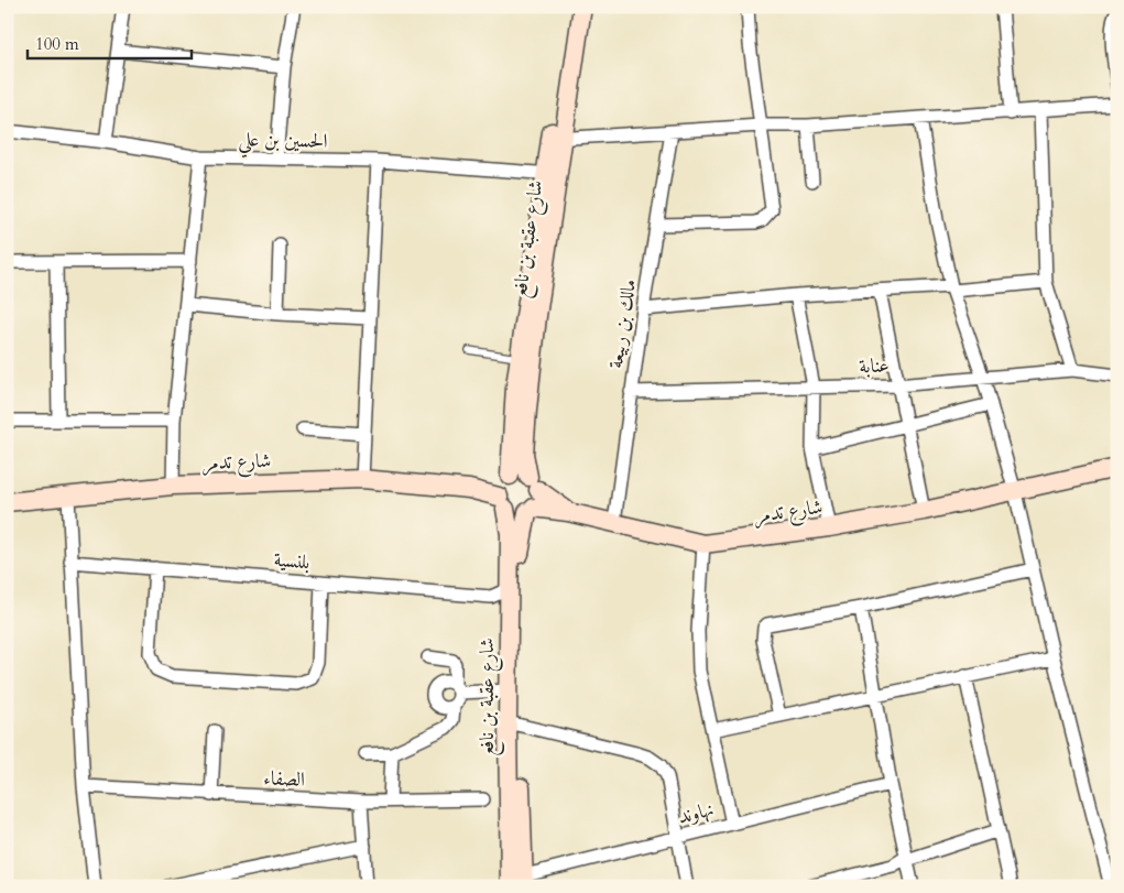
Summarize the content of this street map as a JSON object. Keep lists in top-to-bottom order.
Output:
{
  "streets": {
    "street": [
      "الحسين بن علي",
      "شارع عقبة بن نافع",
      "مالك بن ربيعة",
      "عنابة",
      "شارع تدمر",
      "بلنسية",
      "الصفاء",
      "نهاوند"
    ]
  },
  "crossings": [
    ["الحسين بن علي", "شارع عقبة بن نافع"],
    ["شارع عقبة بن نافع", "شارع تدمر"],
    ["شارع عقبة بن نافع", "بلنسية"],
    ["شارع عقبة بن نافع", "نهاوند"],
    ["مالك بن ربيعة", "عنابة"],
    ["مالك بن ربيعة", "شارع تدمر"]
  ],
  "scale_bar": "100 m"
}
